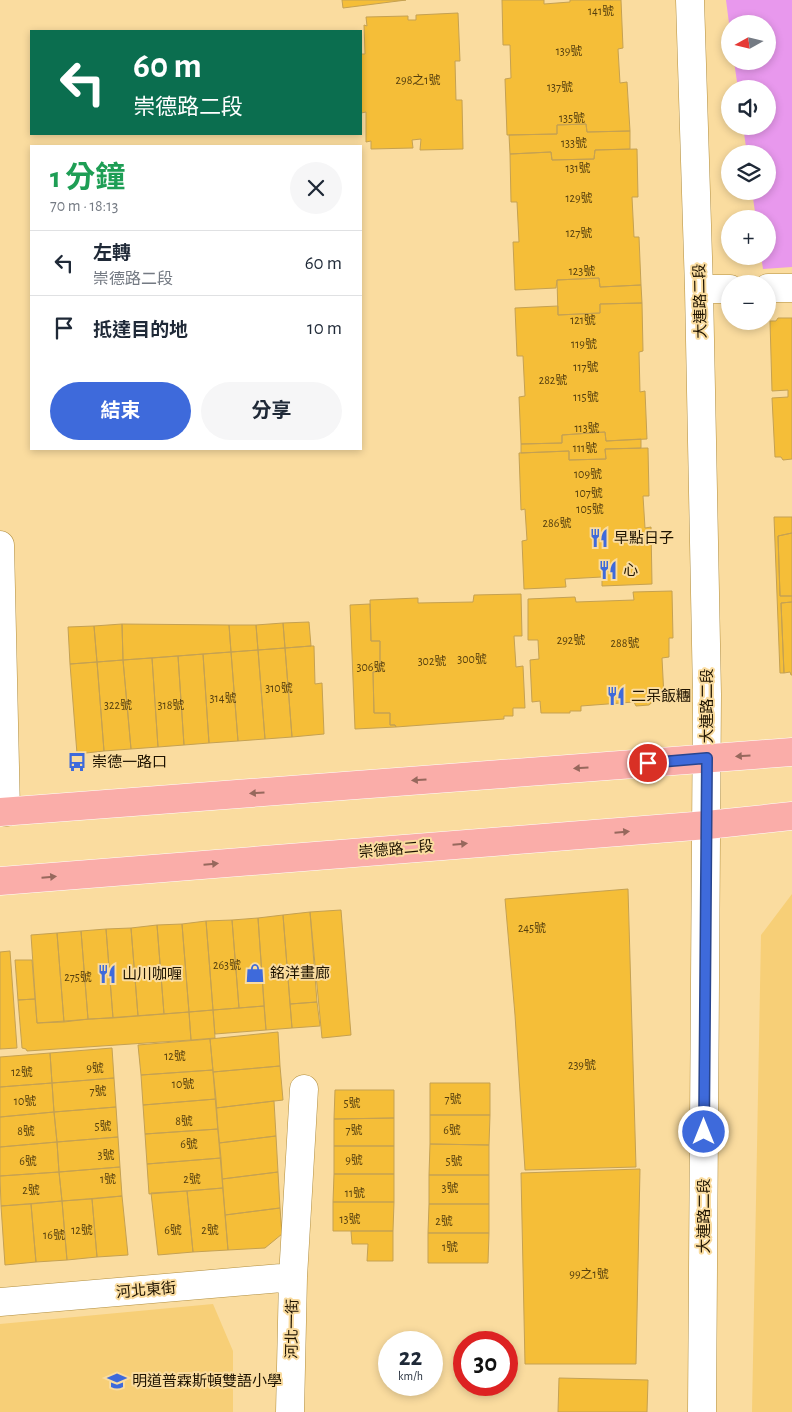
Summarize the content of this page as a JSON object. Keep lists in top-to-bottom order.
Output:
{
  "streets": {
    "main road": ["崇德路二段"],
    "street": ["大連路二段", "河北東街", "河北一街"]
  },
  "crossings": [
    ["大連路二段", "崇德路二段"],
    ["河北東街", "河北一街"]
  ],
  "places": {
    "restaurant": [
      "早點日子",
      "心",
      "二呆飯糰",
      "山川咖喱"
    ],
    "bus stop": ["崇德一路口"],
    "shop": ["銘洋畫廊"],
    "school or university": ["明道普霖斯頓雙語小學"]
  },
  "house_numbers": [
    "141號",
    "139號",
    "298之1號",
    "137號",
    "135號",
    "133號",
    "131號",
    "129號",
    "127號",
    "123號",
    "121號",
    "119號",
    "117號",
    "282號",
    "115號",
    "113號",
    "111號",
    "109號",
    "107號",
    "105號",
    "286號",
    "292號",
    "288號",
    "300號",
    "302號",
    "306號",
    "310號",
    "314號",
    "322號",
    "318號",
    "245號",
    "263號",
    "275號",
    "12號",
    "239號",
    "9號",
    "12號",
    "10號",
    "7號",
    "7號",
    "10號",
    "5號",
    "8號",
    "5號",
    "7號",
    "6號",
    "8號",
    "6號",
    "3號",
    "9號",
    "6號",
    "5號",
    "1號",
    "2號",
    "3號",
    "2號",
    "11號",
    "13號",
    "2號",
    "12號",
    "6號",
    "2號",
    "16號",
    "1號",
    "99之1號"
  ],
  "north": "left",
  "page": {
    "map_buttons": ["+", "−"],
    "turn": ["60 m", "崇德路二段"],
    "heading": ["1 分鐘", "70 m · 18:13"],
    "list": [
      {
        "name": "左轉",
        "note": "崇德路二段",
        "value": "60 m"
      },
      {
        "name": "抵達目的地",
        "value": "10 m"
      }
    ],
    "buttons": ["結束", "分享"],
    "speed": "22 km/h",
    "limit": "30"
  }
}
